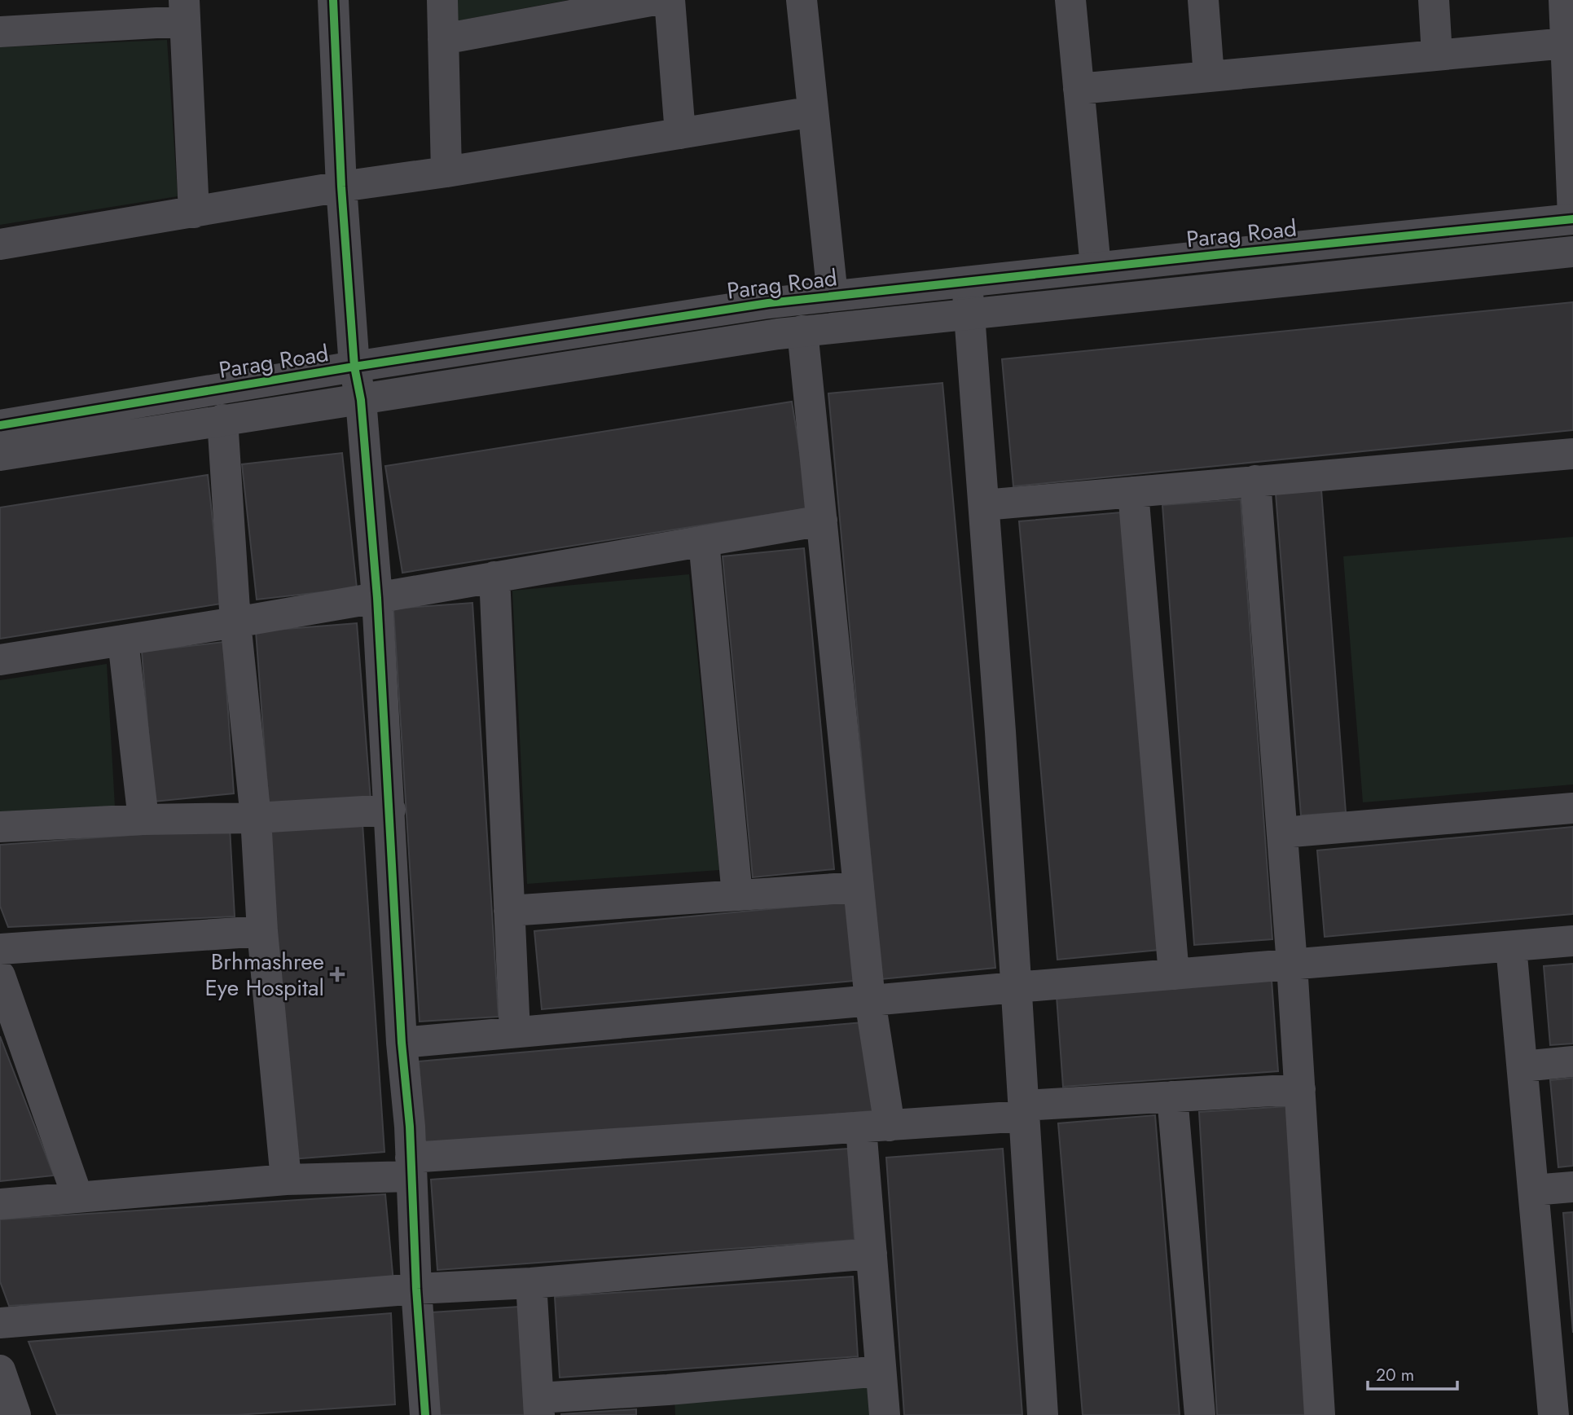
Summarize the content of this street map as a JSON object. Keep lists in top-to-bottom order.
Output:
{
  "streets": {
    "street": ["Parag Road"]
  },
  "places": {
    "health": ["Brhmashree Eye Hospital"]
  },
  "scale_bar": "20 m"
}
